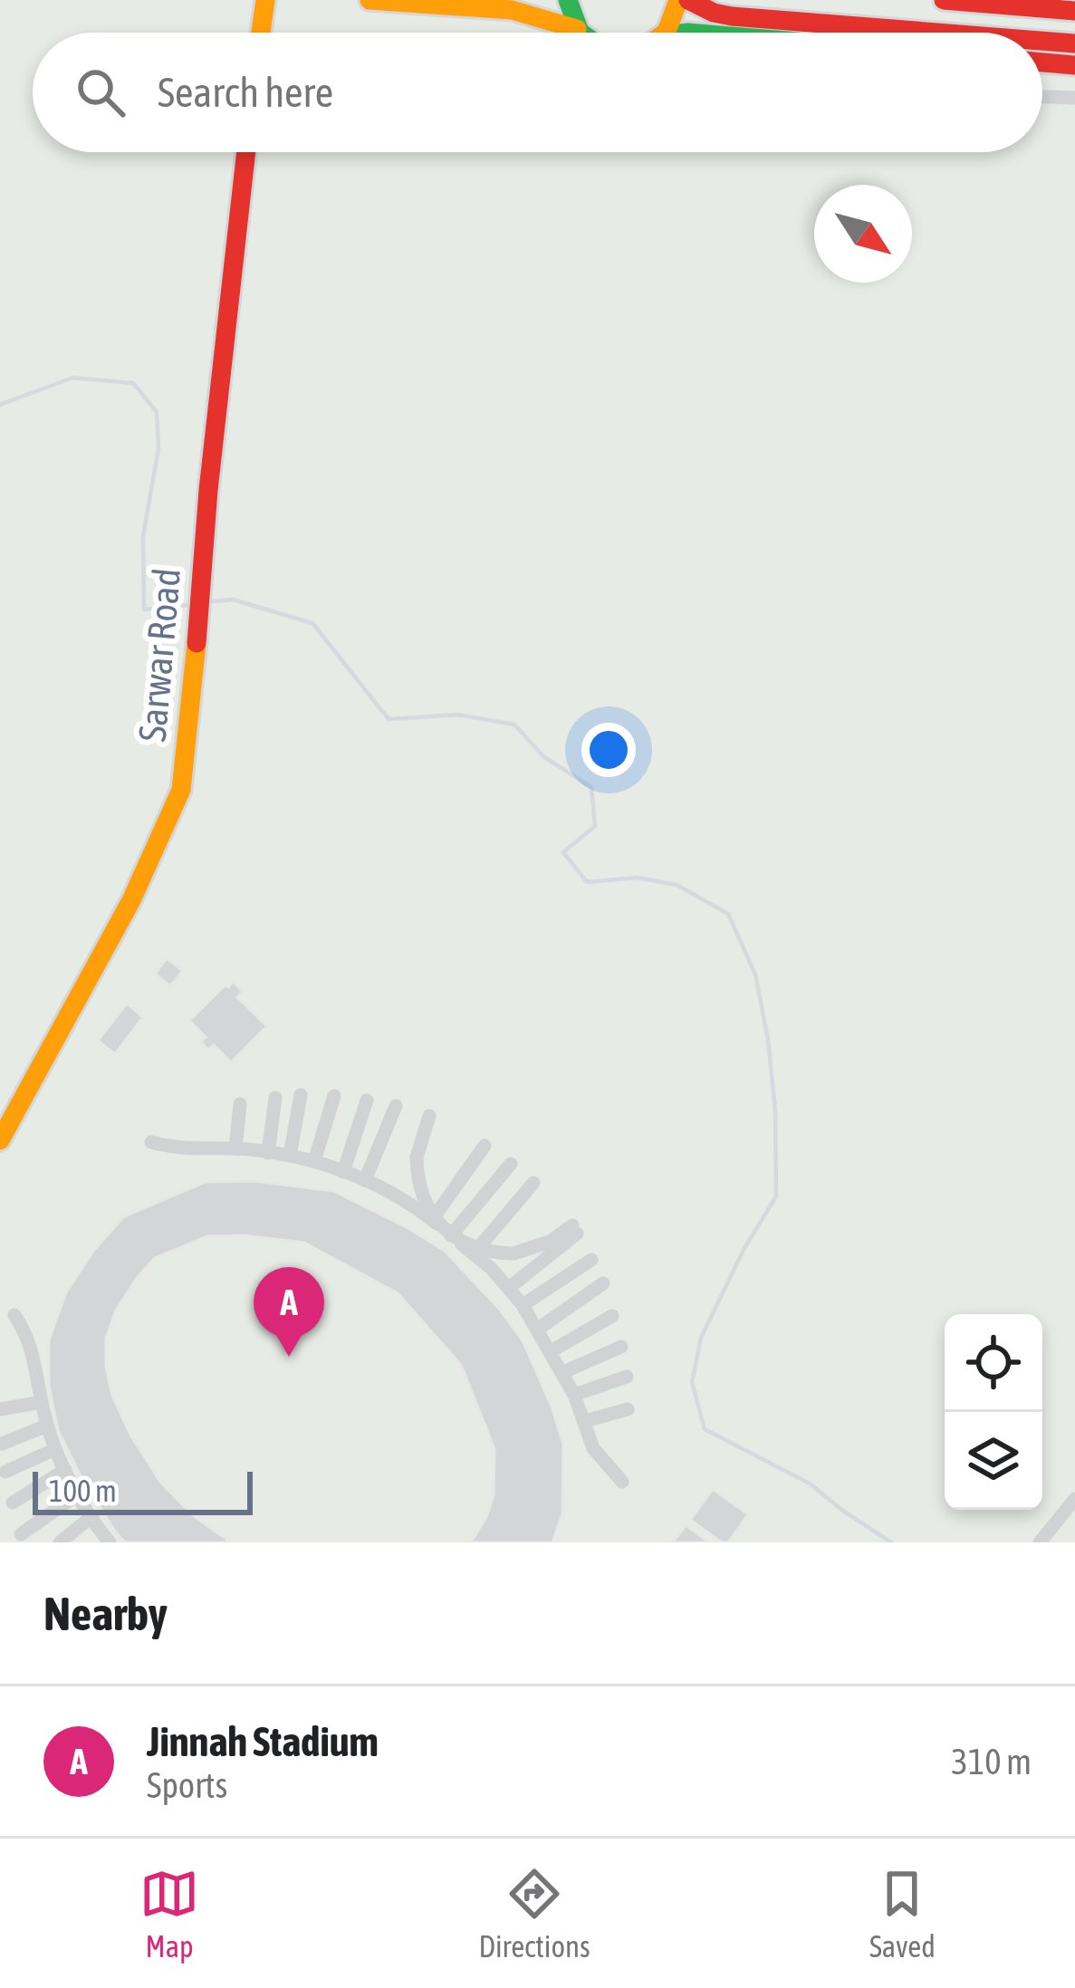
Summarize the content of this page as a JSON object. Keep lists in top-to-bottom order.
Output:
{
  "streets": {
    "street": ["Sarwar Road"]
  },
  "scale_bar": "100 m",
  "north": "bottom right",
  "page": {
    "search": "Search here",
    "pins": "A",
    "scale": "100 m",
    "heading": "Nearby",
    "list": [
      {
        "mark": "A",
        "name": "Jinnah Stadium",
        "note": "Sports",
        "value": "310 m"
      }
    ],
    "nav": ["Map", "Directions", "Saved"]
  }
}
